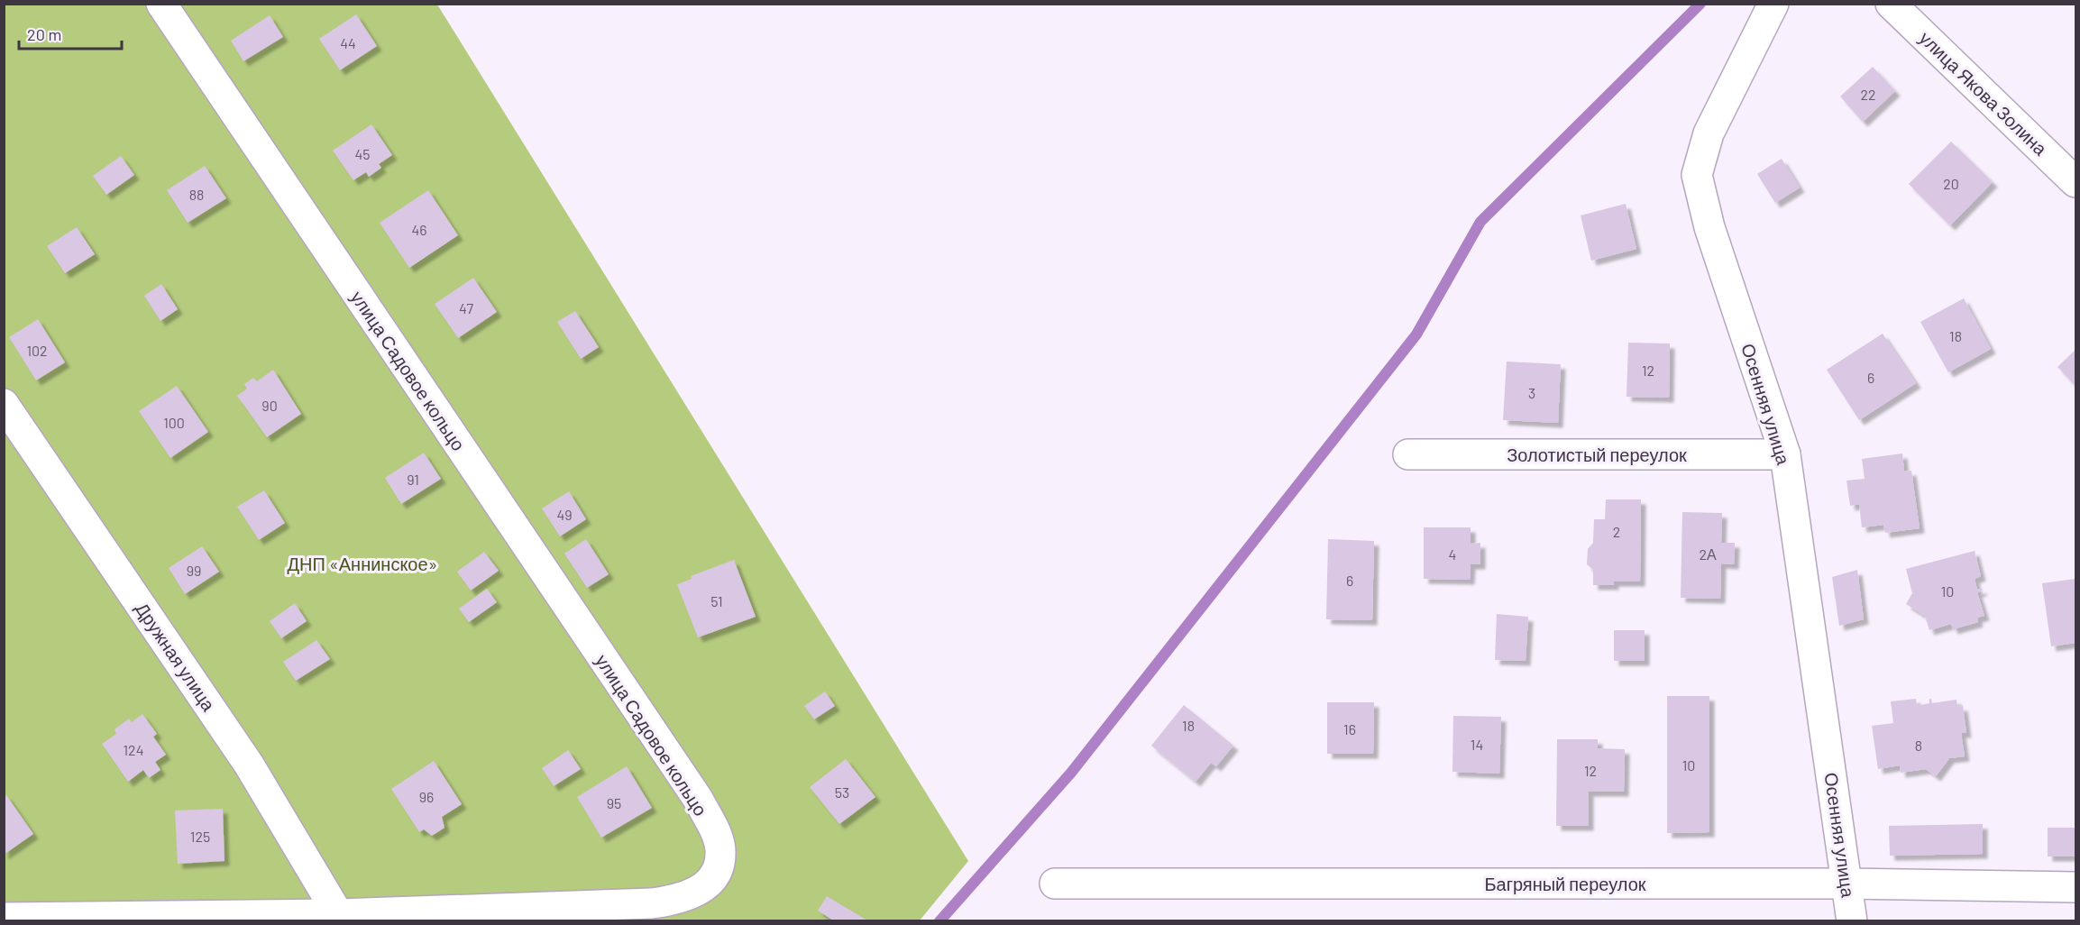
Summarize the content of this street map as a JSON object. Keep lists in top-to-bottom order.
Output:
{
  "streets": {
    "street": [
      "улица Якова Золина",
      "улица Садовое кольцо",
      "Осенняя улица",
      "Золотистый переулок",
      "Дружная улица",
      "Багряный переулок"
    ]
  },
  "crossings": [
    ["улица Садовое кольцо", "Дружная улица"],
    ["Осенняя улица", "Золотистый переулок"],
    ["Осенняя улица", "Багряный переулок"]
  ],
  "parks": ["ДНП «Аннинское»"],
  "house_numbers": [
    "44",
    "22",
    "45",
    "20",
    "88",
    "46",
    "47",
    "18",
    "102",
    "12",
    "6",
    "3",
    "90",
    "100",
    "91",
    "49",
    "2",
    "4",
    "2А",
    "99",
    "6",
    "10",
    "51",
    "18",
    "16",
    "14",
    "8",
    "124",
    "10",
    "12",
    "53",
    "96",
    "95",
    "125"
  ],
  "scale_bar": "20 m"
}
